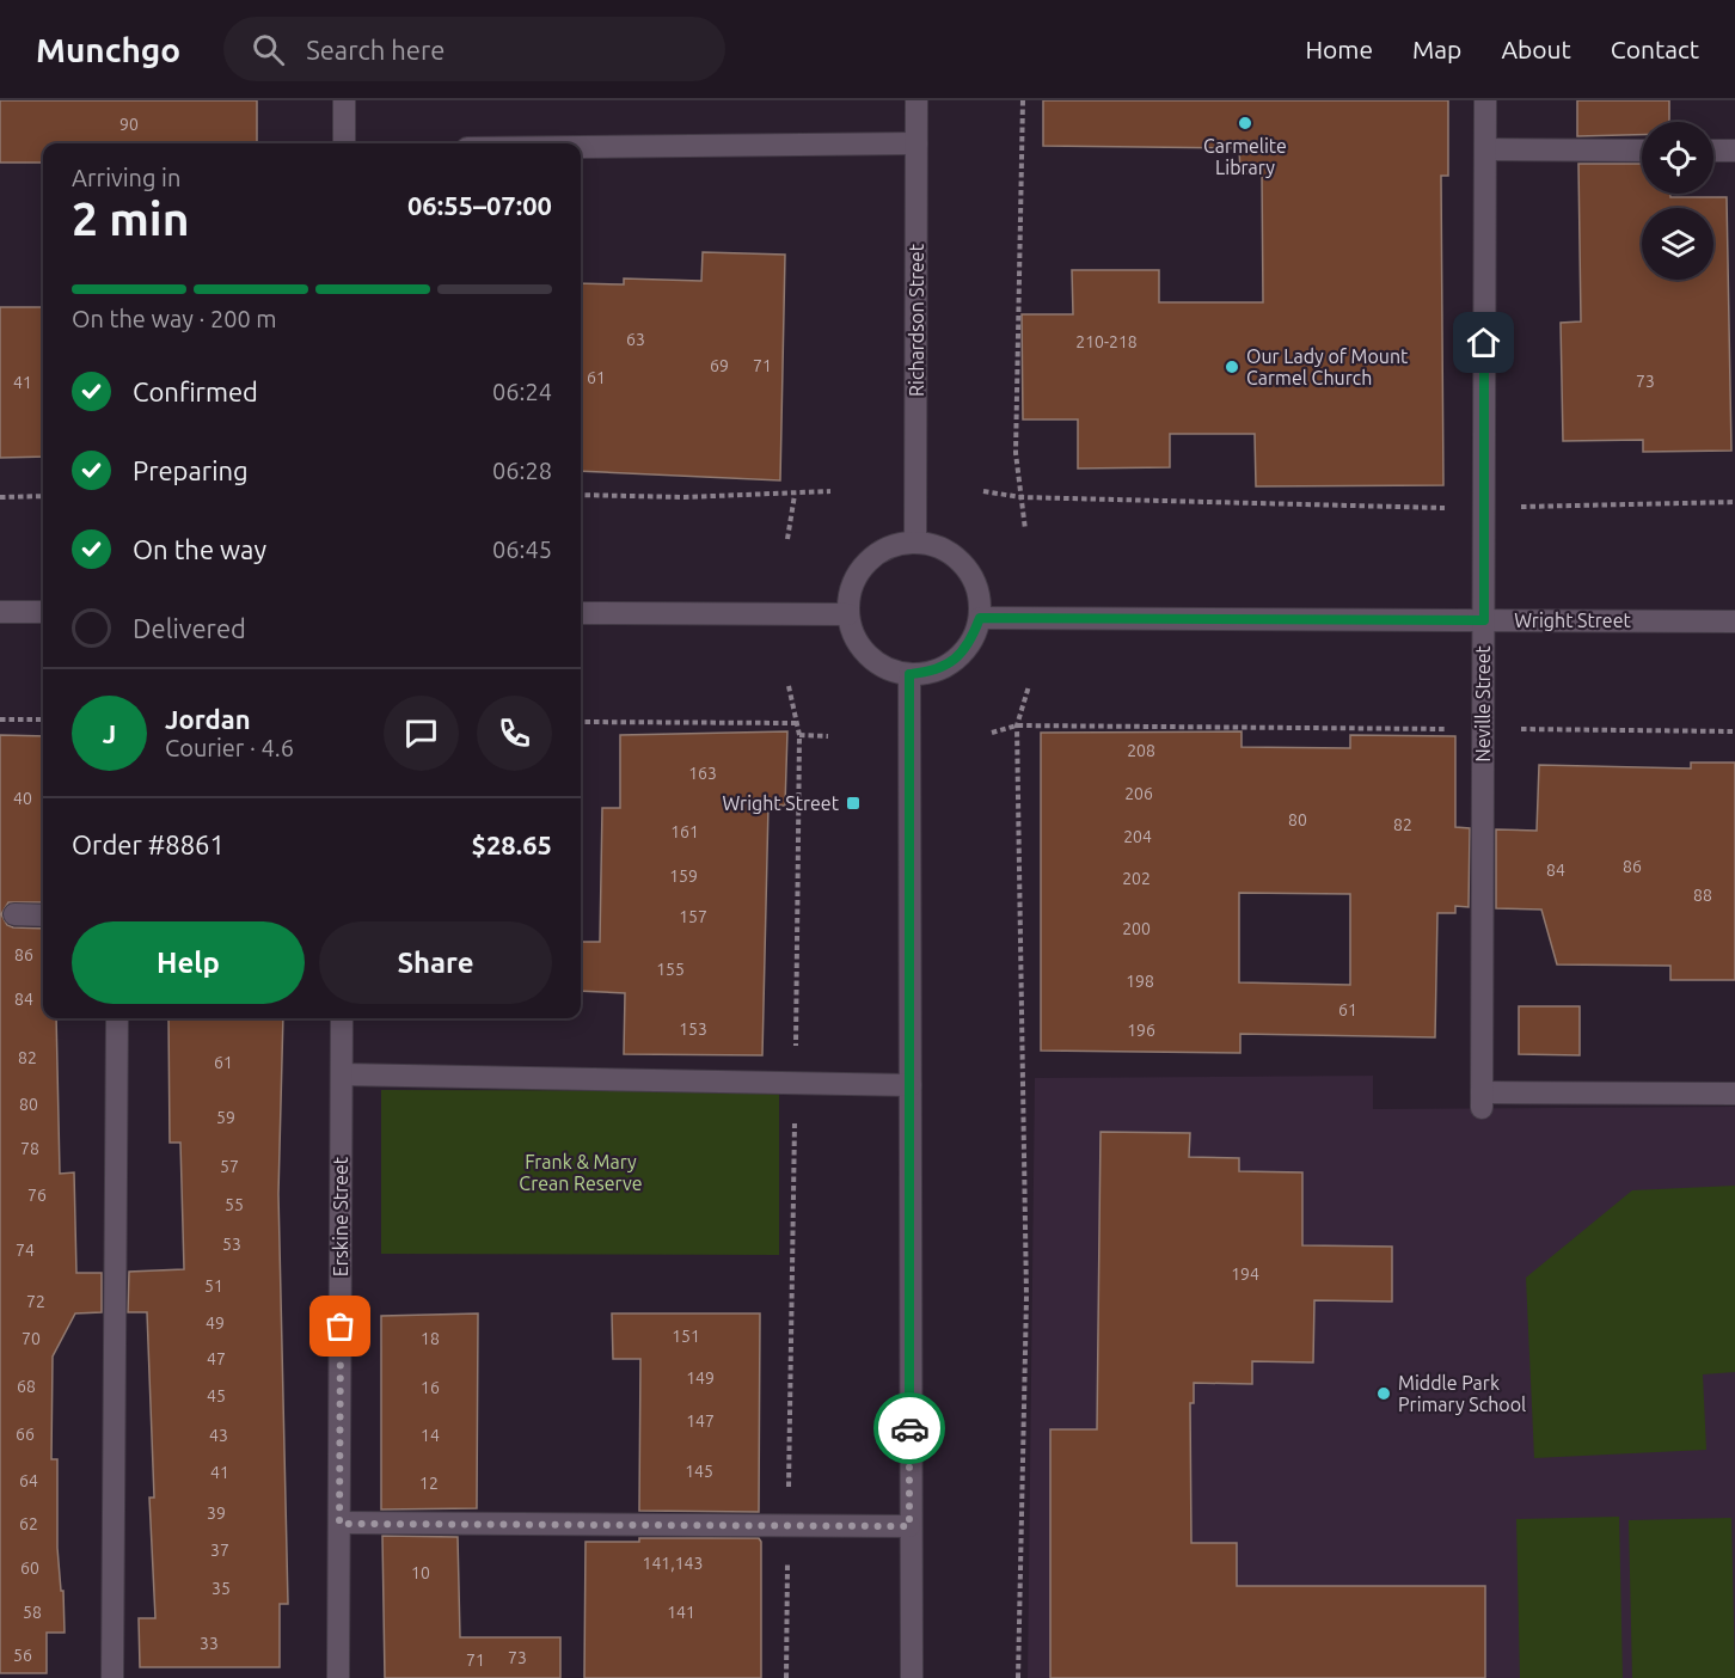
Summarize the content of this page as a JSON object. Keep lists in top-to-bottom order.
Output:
{
  "streets": {
    "street": [
      "Richardson Street",
      "Wright Street",
      "Neville Street",
      "Erskine Street"
    ]
  },
  "crossings": [
    ["Richardson Street", "Wright Street"],
    ["Wright Street", "Neville Street"]
  ],
  "parks": ["Frank & Mary Crean Reserve"],
  "places": {
    "other": ["Carmelite Library", "Our Lady of Mount Carmel Church", "Middle Park Primary School"],
    "transit": ["Wright Street"]
  },
  "house_numbers": [
    "90",
    "63",
    "210-218",
    "69",
    "71",
    "61",
    "73",
    "41",
    "208",
    "163",
    "206",
    "40",
    "80",
    "82",
    "161",
    "204",
    "86",
    "84",
    "159",
    "202",
    "88",
    "157",
    "200",
    "86",
    "155",
    "198",
    "84",
    "61",
    "153",
    "196",
    "82",
    "61",
    "80",
    "59",
    "78",
    "57",
    "76",
    "55",
    "53",
    "74",
    "194",
    "51",
    "72",
    "49",
    "151",
    "70",
    "18",
    "47",
    "149",
    "68",
    "16",
    "45",
    "147",
    "66",
    "43",
    "14",
    "145",
    "41",
    "64",
    "12",
    "39",
    "62",
    "37",
    "141,143",
    "60",
    "10",
    "35",
    "58",
    "141",
    "33",
    "56",
    "73",
    "71"
  ],
  "page": {
    "header": "Munchgo",
    "search": "Search here",
    "nav": [
      "Home",
      "Map",
      "About",
      "Contact"
    ],
    "heading": ["2 min", "Arriving in", "06:55–07:00"],
    "panel": [
      "Jordan",
      "Courier · 4.6",
      "Order #8861",
      "$28.65"
    ],
    "bar": "On the way · 200 m",
    "list": [
      ["Confirmed", "06:24"],
      ["Preparing", "06:28"],
      ["On the way", "06:45"],
      "Delivered"
    ],
    "round": "J",
    "buttons": ["Help", "Share"]
  }
}
